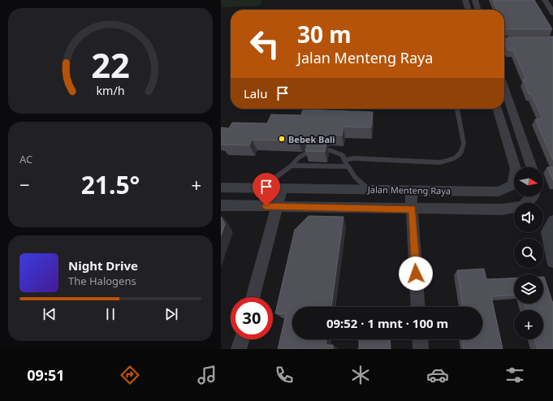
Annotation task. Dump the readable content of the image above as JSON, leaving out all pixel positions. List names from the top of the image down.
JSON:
{
  "streets": {
    "street": ["Jalan Menteng Raya"]
  },
  "places": ["Bebek Bali"],
  "north": "right",
  "page": {
    "turn": ["30 m", "Jalan Menteng Raya"],
    "then": "Lalu",
    "tile": "AC",
    "map_buttons": "+",
    "heat": ["−", "21.5°", "+"],
    "song": ["Night Drive", "The Halogens"],
    "limit": "30",
    "trip": "09:52 · 1 mnt · 100 m",
    "tabs": "09:51",
    "gauge": ["22", "km/h"]
  }
}
